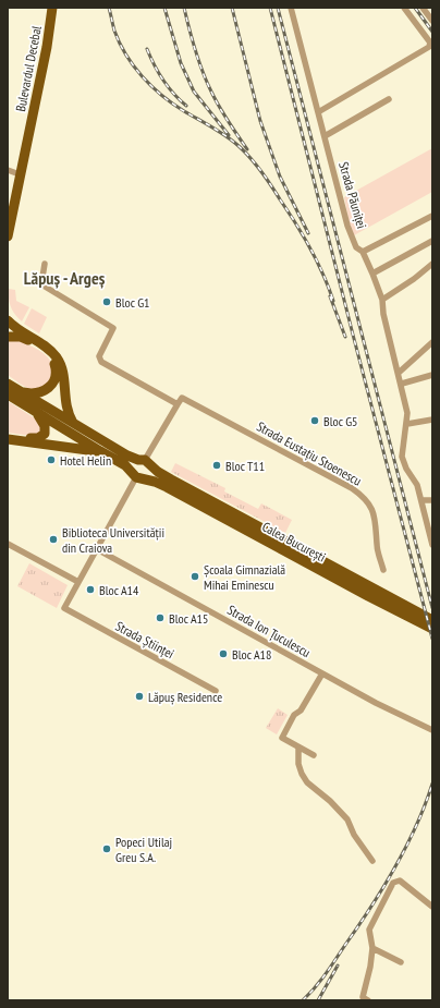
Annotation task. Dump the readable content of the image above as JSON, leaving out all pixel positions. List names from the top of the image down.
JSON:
{
  "streets": {
    "main road": ["Bulevardul Decebal", "Calea București"],
    "street": [
      "Strada Păuniței",
      "Strada Eustațiu Stoenescu",
      "Strada Ion Țuculescu",
      "Strada Științei"
    ]
  },
  "districts": ["Lăpuș - Argeș"],
  "places": [
    "Bloc G1",
    "Bloc G5",
    "Hotel Helin",
    "Bloc T11",
    "Biblioteca Universității din Craiova",
    "Școala Gimnazială Mihai Eminescu",
    "Bloc A14",
    "Bloc A15",
    "Bloc A18",
    "Lăpuș Residence",
    "Popeci Utilaj Greu S.A."
  ]
}
